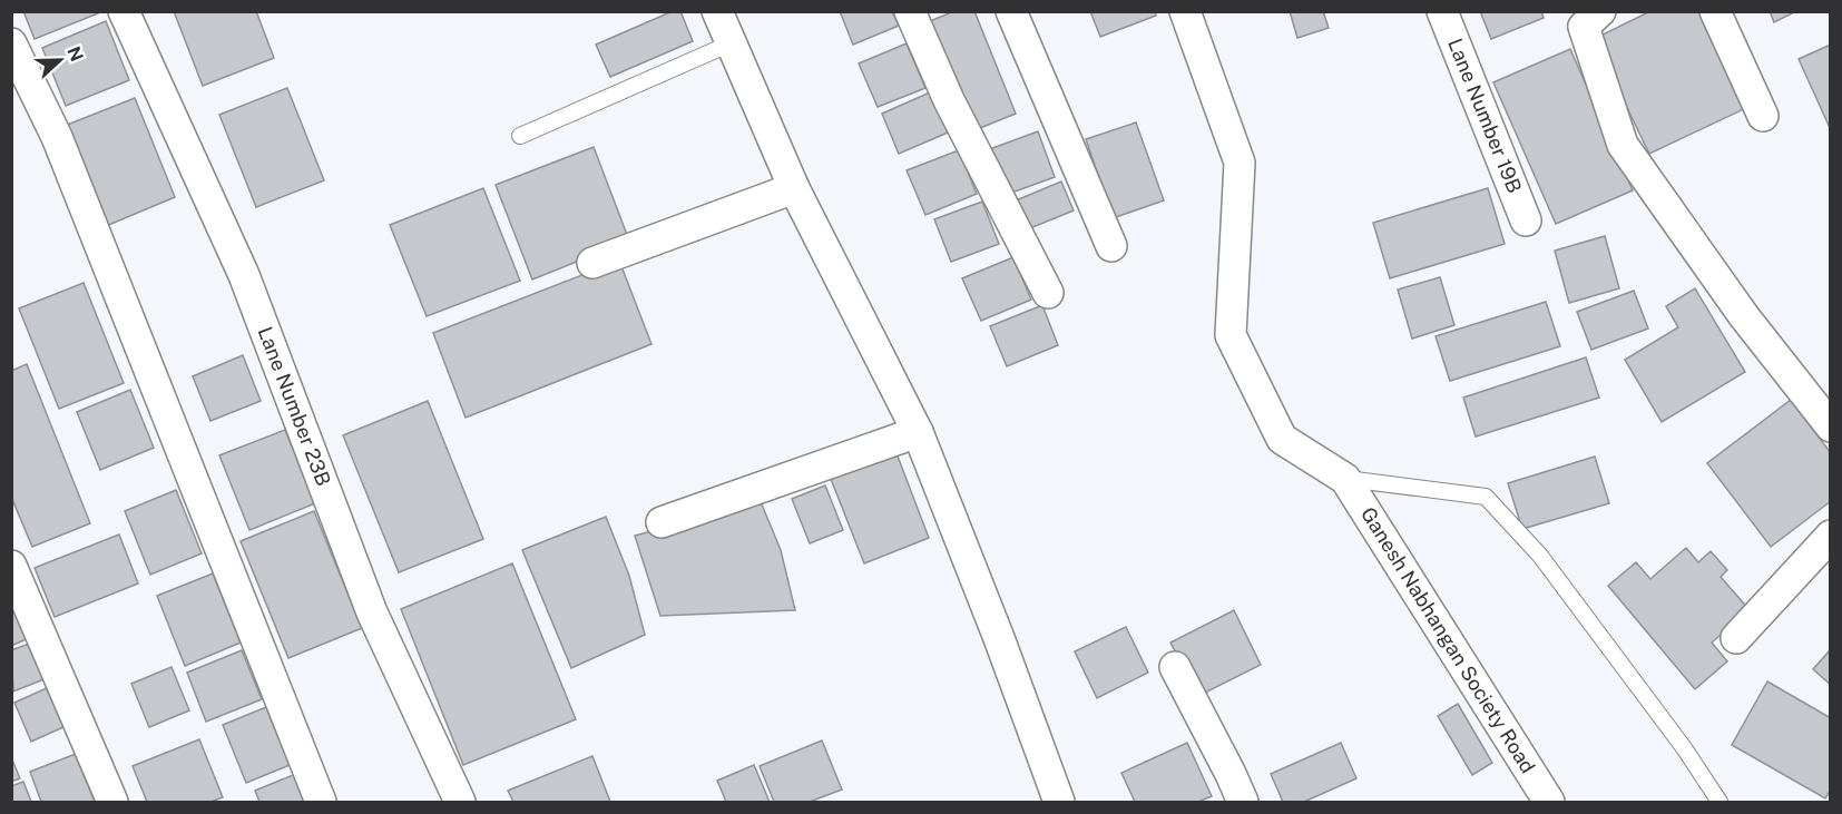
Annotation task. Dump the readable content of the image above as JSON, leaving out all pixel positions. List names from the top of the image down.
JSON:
{
  "streets": {
    "street": ["Lane Number 19B", "Lane Number 23B", "Ganesh Nabhangan Society Road"]
  },
  "north": "right"
}
